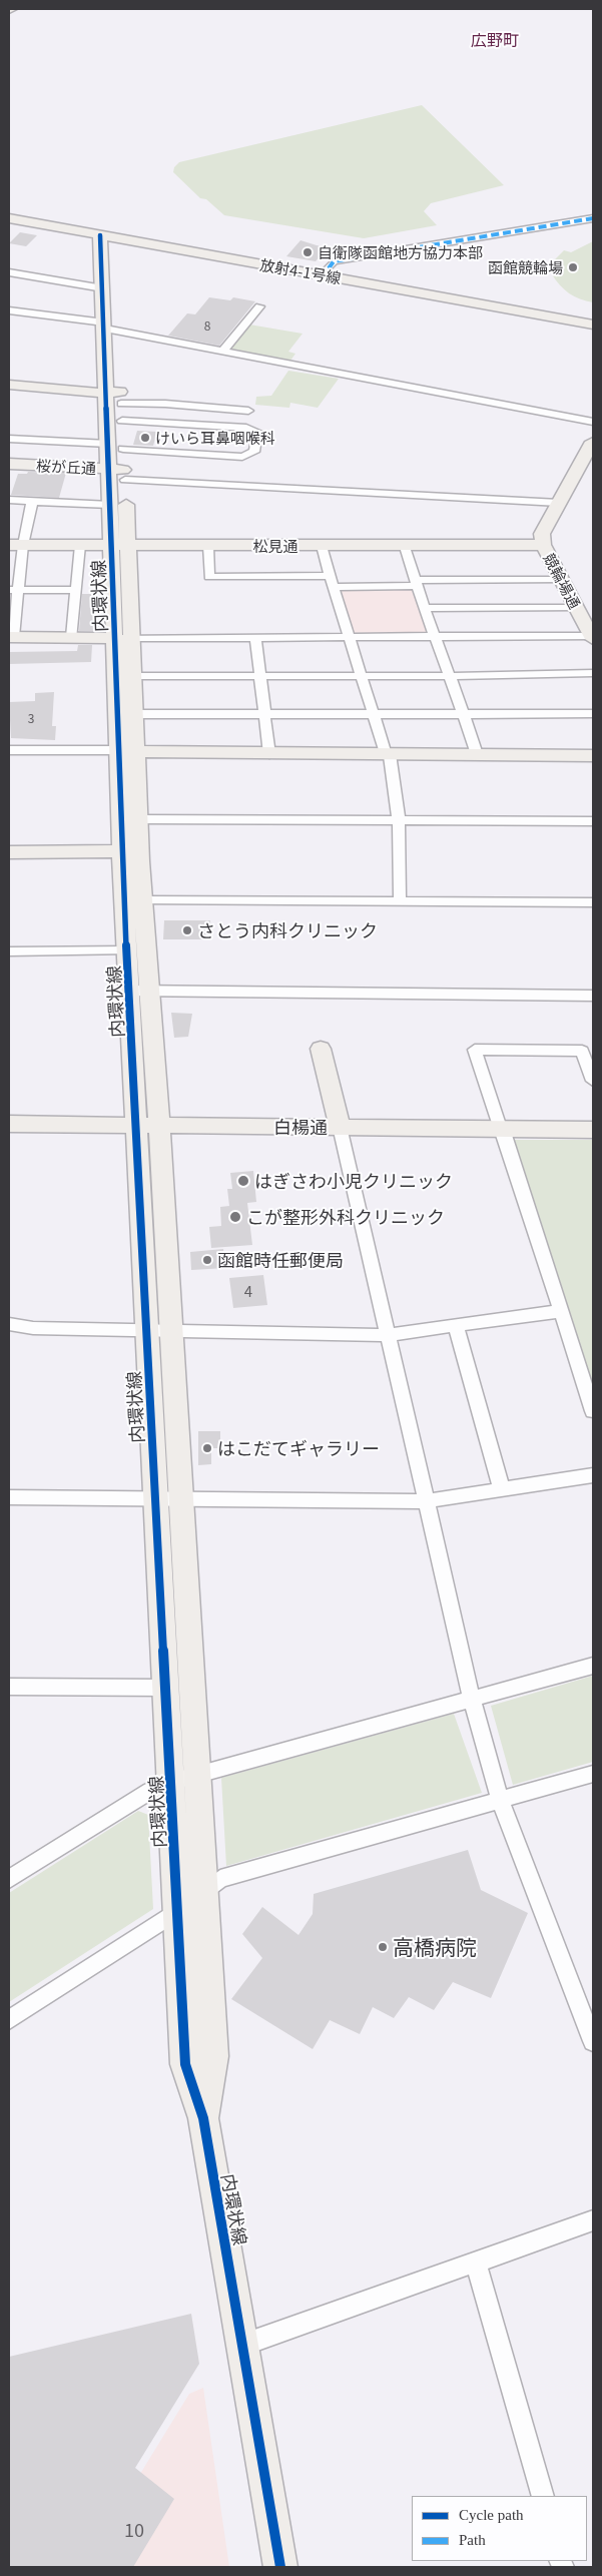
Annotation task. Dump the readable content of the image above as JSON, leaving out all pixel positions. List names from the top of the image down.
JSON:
{
  "streets": {
    "street": [
      "放射4-1号線",
      "桜が丘通",
      "松見通",
      "競輪場通",
      "内環状線",
      "白楊通"
    ]
  },
  "crossings": [
    ["放射4-1号線", "内環状線"],
    ["桜が丘通", "内環状線"],
    ["松見通", "競輪場通"],
    ["松見通", "内環状線"],
    ["内環状線", "白楊通"]
  ],
  "districts": ["広野町"],
  "places": [
    "自衛隊函館地方協力本部",
    "函館競輪場",
    "けいら耳鼻咽喉科",
    "さとう内科クリニック",
    "はぎさわ小児クリニック",
    "こが整形外科クリニック",
    "函館時任郵便局",
    "はこだてギャラリー",
    "高橋病院"
  ],
  "house_numbers": [
    "8",
    "3",
    "4",
    "10"
  ],
  "legend": ["Cycle path", "Path"]
}
